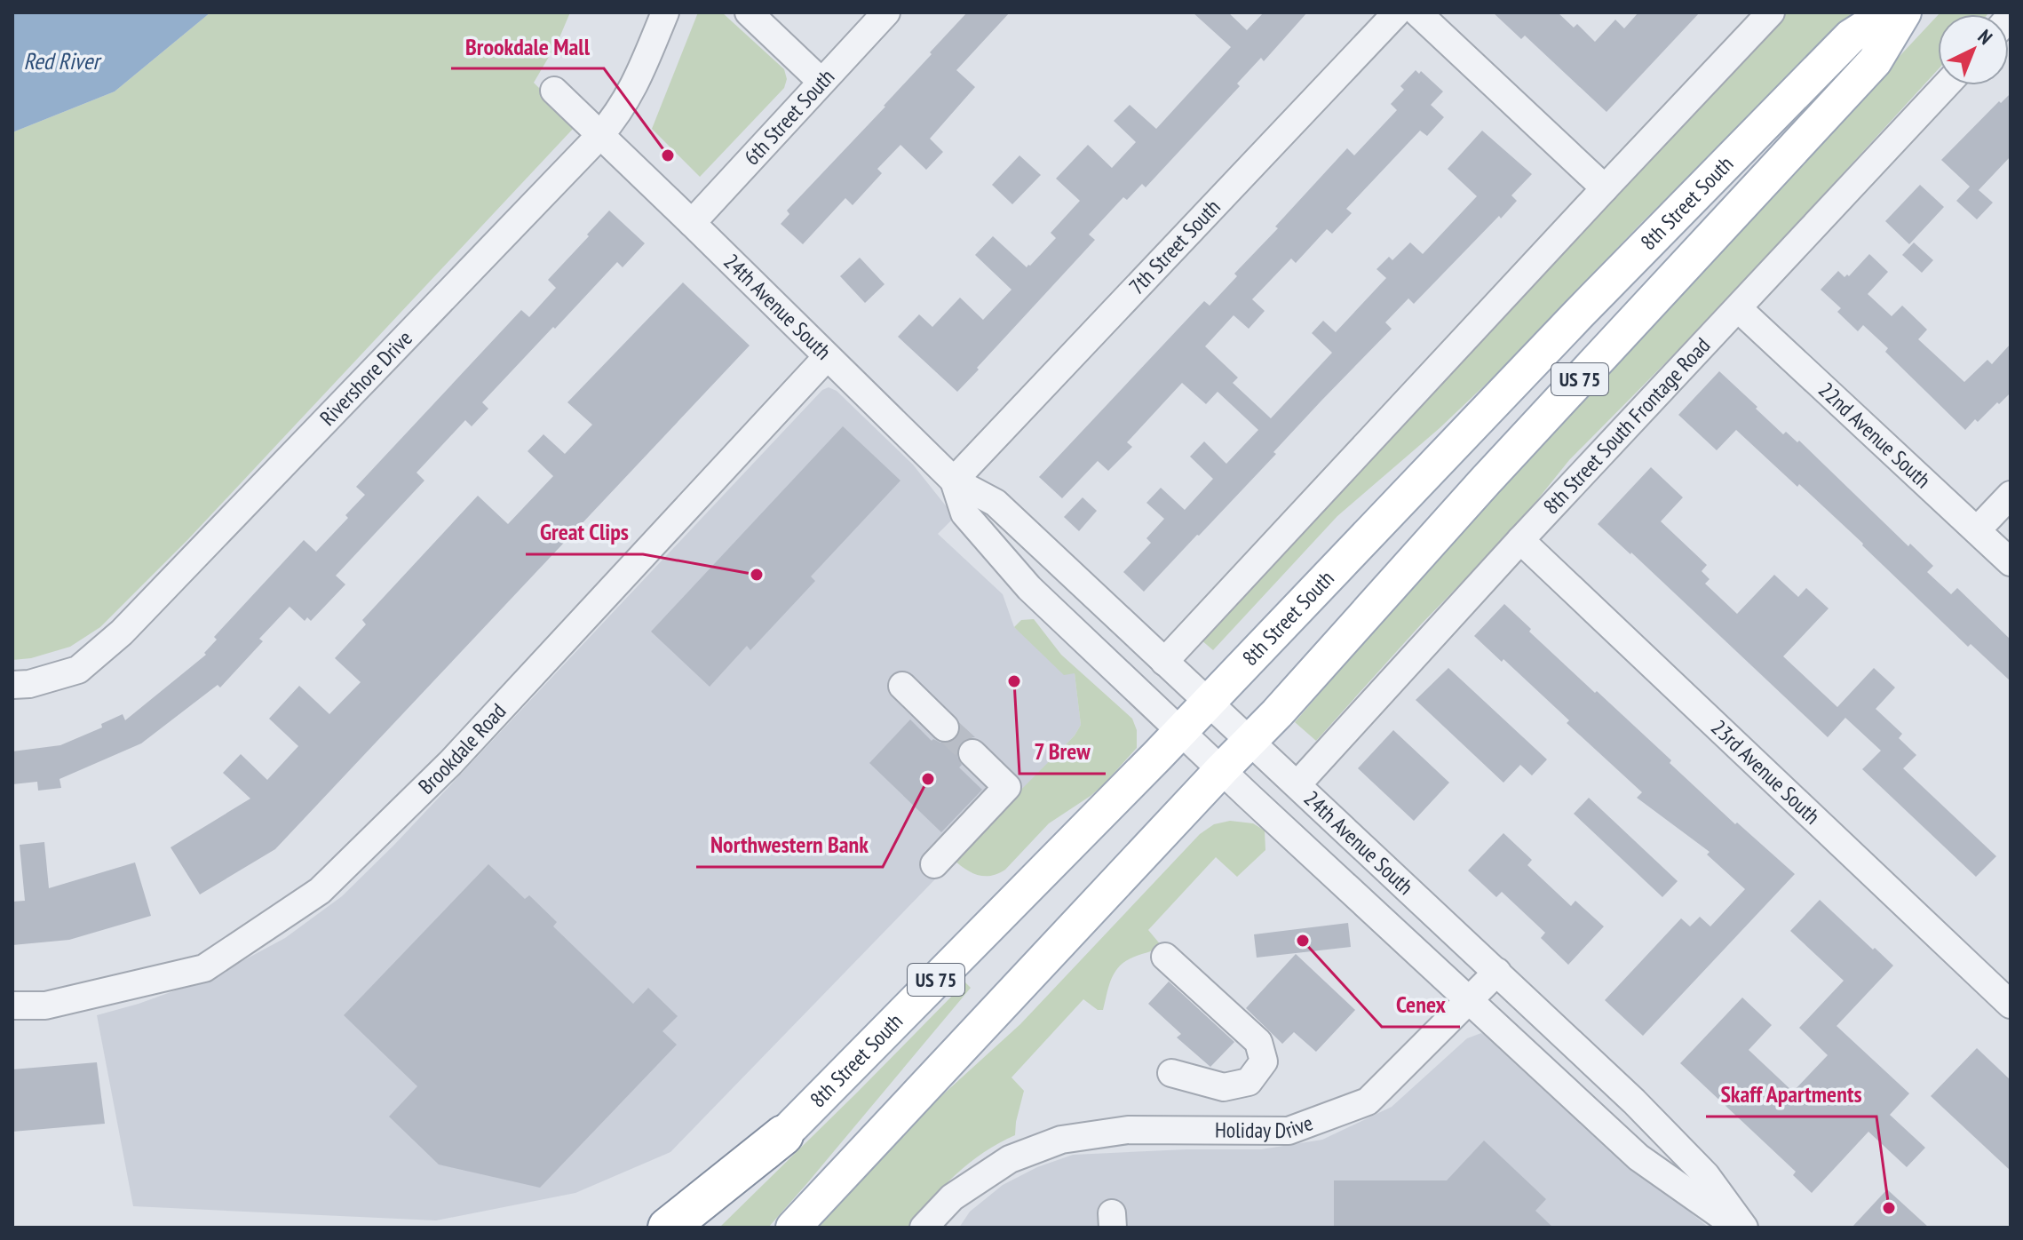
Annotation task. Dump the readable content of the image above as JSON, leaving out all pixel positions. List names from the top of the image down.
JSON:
{
  "streets": {
    "main road": ["8th Street South", "US 75"],
    "street": [
      "6th Street South",
      "7th Street South",
      "24th Avenue South",
      "Rivershore Drive",
      "8th Street South Frontage Road",
      "22nd Avenue South",
      "Brookdale Road",
      "23rd Avenue South",
      "Holiday Drive"
    ]
  },
  "crossings": [
    ["6th Street South", "24th Avenue South"],
    ["8th Street South", "24th Avenue South"],
    ["7th Street South", "24th Avenue South"],
    ["24th Avenue South", "Rivershore Drive"],
    ["24th Avenue South", "8th Street South Frontage Road"],
    ["24th Avenue South", "Brookdale Road"],
    ["24th Avenue South", "Holiday Drive"],
    ["8th Street South Frontage Road", "22nd Avenue South"],
    ["8th Street South Frontage Road", "23rd Avenue South"]
  ],
  "water": ["Red River"],
  "places": [
    "Brookdale Mall",
    "Great Clips",
    "7 Brew",
    "Northwestern Bank",
    "Cenex",
    "Skaff Apartments"
  ],
  "north": "top right"
}
